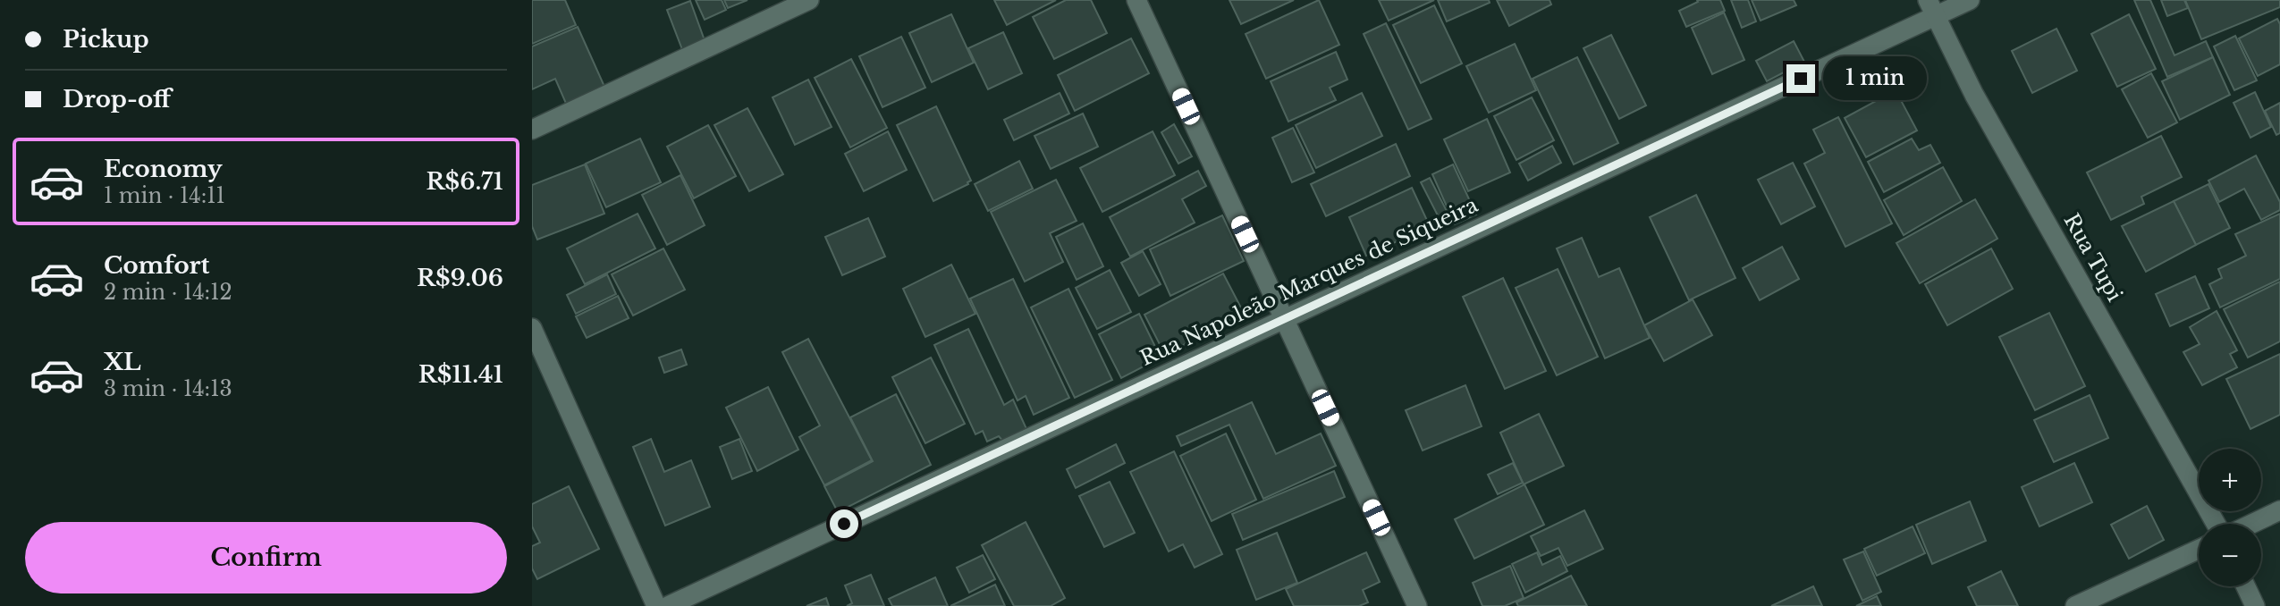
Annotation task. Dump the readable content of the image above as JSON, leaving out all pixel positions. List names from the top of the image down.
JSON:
{
  "streets": {
    "street": ["Rua Tupi", "Rua Napoleão Marques de Siqueira"]
  },
  "crossings": [
    ["Rua Tupi", "Rua Napoleão Marques de Siqueira"]
  ],
  "page": {
    "banner": ["Pickup", "Drop-off"],
    "bubble": "1 min",
    "list": [
      {
        "name": "Economy",
        "note": "1 min · 14:11",
        "value": "R$6.71"
      },
      {
        "name": "Comfort",
        "note": "2 min · 14:12",
        "value": "R$9.06"
      },
      {
        "name": "XL",
        "note": "3 min · 14:13",
        "value": "R$11.41"
      }
    ],
    "map_buttons": ["+", "−"],
    "buttons": "Confirm"
  }
}
